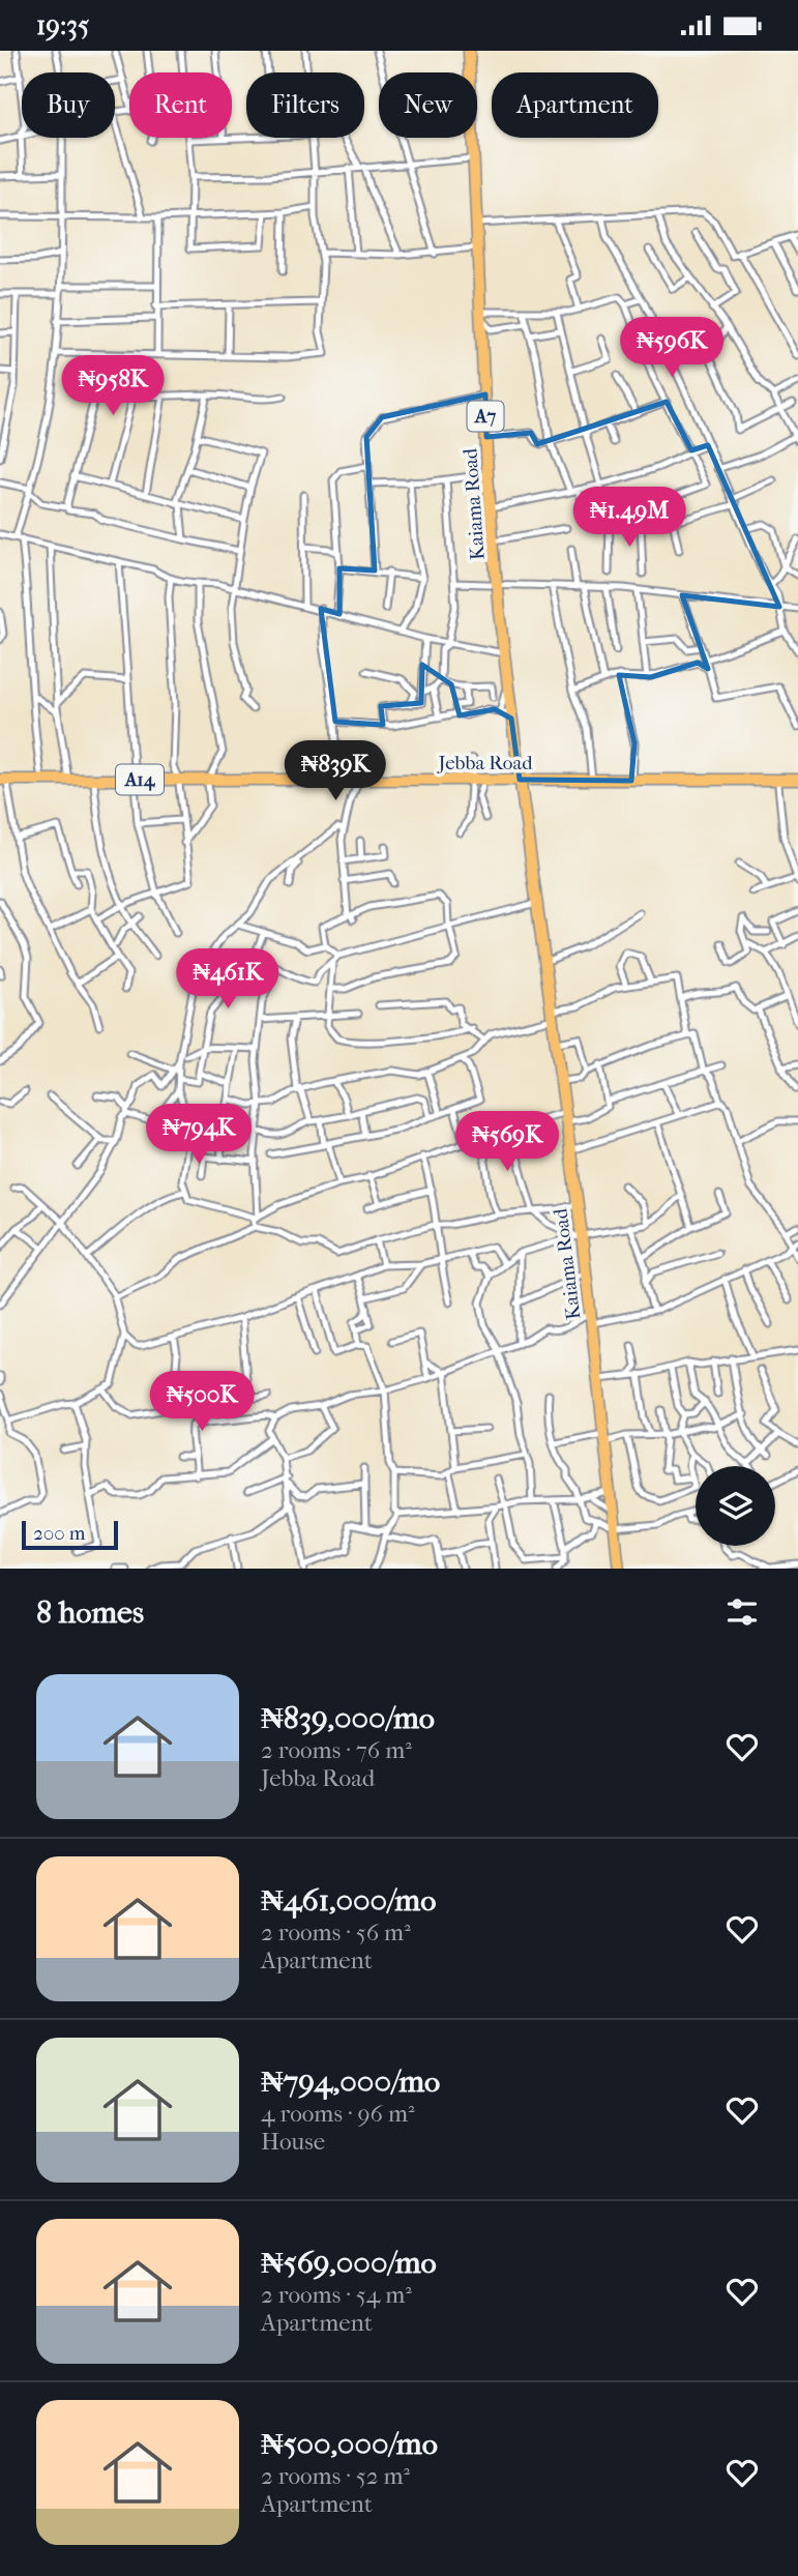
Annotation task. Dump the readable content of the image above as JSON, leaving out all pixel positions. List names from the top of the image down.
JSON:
{
  "streets": {
    "highway": [
      "A7",
      "Kaiama Road",
      "Jebba Road",
      "A14"
    ]
  },
  "crossings": [
    ["Kaiama Road", "Jebba Road"]
  ],
  "scale_bar": "200 m",
  "page": {
    "status": "19:35",
    "chip": [
      "Buy",
      "Rent",
      "Filters",
      "New",
      "Apartment"
    ],
    "price": [
      "₦596K",
      "₦958K",
      "₦1.49M",
      "₦839K",
      "₦461K",
      "₦794K",
      "₦569K",
      "₦500K"
    ],
    "scale": "200 m",
    "heading": "8 homes",
    "list": [
      {
        "name": "₦839,000/mo",
        "note": "2 rooms · 76 m² · Jebba Road"
      },
      {
        "name": "₦461,000/mo",
        "note": "2 rooms · 56 m² · Apartment"
      },
      {
        "name": "₦794,000/mo",
        "note": "4 rooms · 96 m² · House"
      },
      {
        "name": "₦569,000/mo",
        "note": "2 rooms · 54 m² · Apartment"
      },
      {
        "name": "₦500,000/mo",
        "note": "2 rooms · 52 m² · Apartment"
      }
    ]
  }
}
